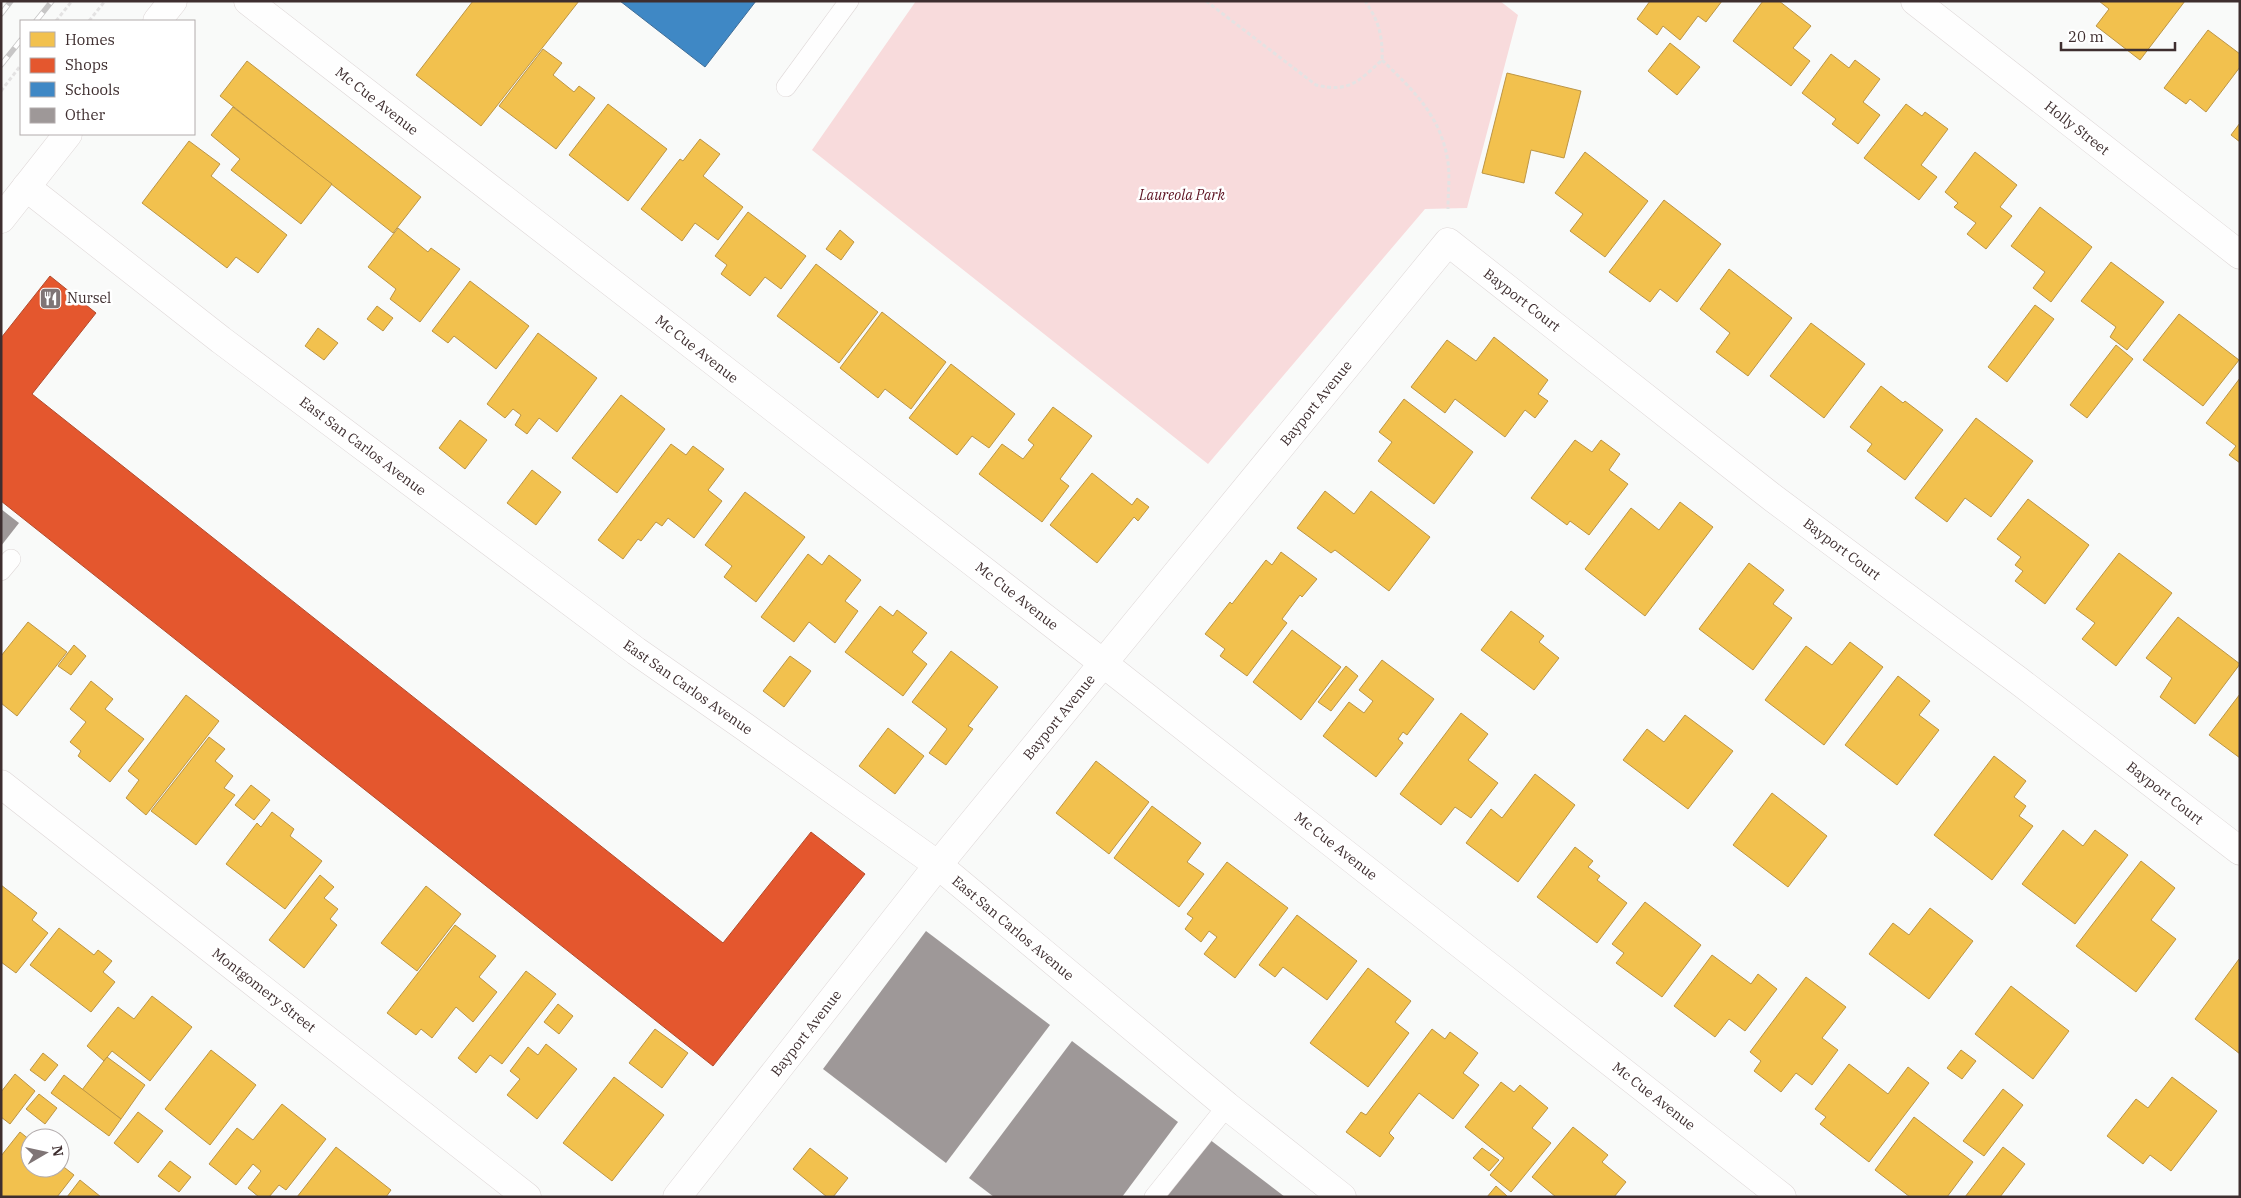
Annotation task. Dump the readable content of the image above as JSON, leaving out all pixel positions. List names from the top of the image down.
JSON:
{
  "streets": {
    "street": [
      "Mc Cue Avenue",
      "Holly Street",
      "Bayport Court",
      "Bayport Avenue",
      "East San Carlos Avenue",
      "Montgomery Street"
    ]
  },
  "crossings": [
    ["Mc Cue Avenue", "Bayport Avenue"],
    ["Bayport Court", "Bayport Avenue"],
    ["Bayport Avenue", "East San Carlos Avenue"]
  ],
  "parks": ["Laureola Park"],
  "places": {
    "restaurant": ["Nursel"]
  },
  "legend": [
    "Homes",
    "Shops",
    "Schools",
    "Other"
  ],
  "scale_bar": "20 m",
  "north": "right"
}
